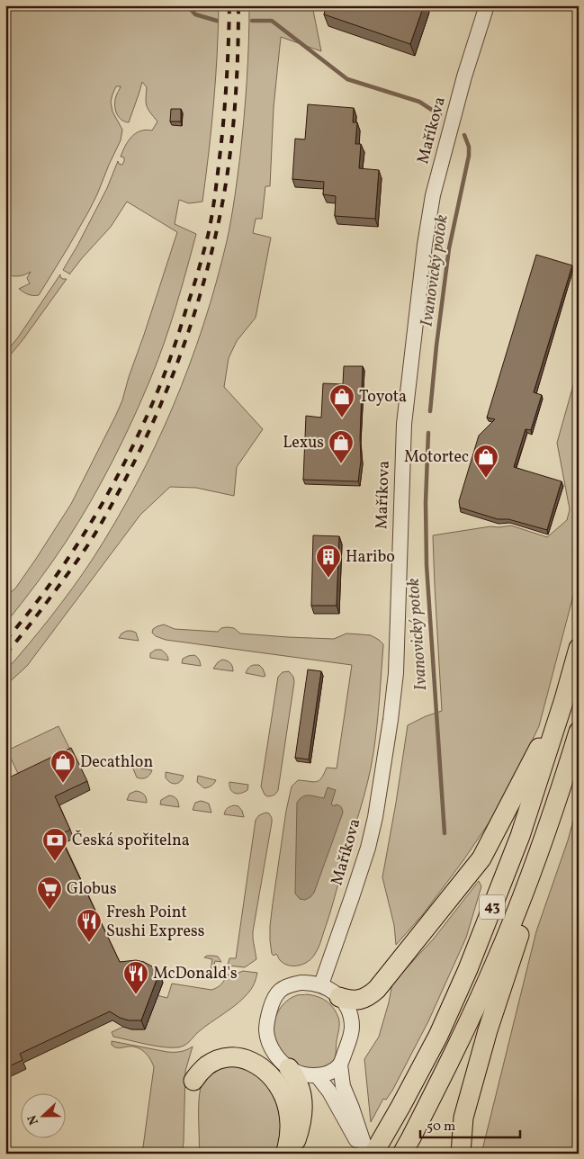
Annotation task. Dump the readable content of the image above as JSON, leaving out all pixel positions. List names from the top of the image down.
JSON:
{
  "streets": {
    "highway": ["43"],
    "street": ["Maříkova"]
  },
  "water": ["Ivanovický potok"],
  "places": {
    "shop": [
      "Toyota",
      "Lexus",
      "Motortec",
      "Decathlon"
    ],
    "building": ["Haribo"],
    "bank": ["Česká spořitelna"],
    "supermarket": ["Globus"],
    "restaurant": ["Fresh Point Sushi Express", "McDonald's"]
  },
  "scale_bar": "50 m",
  "north": "left"
}
